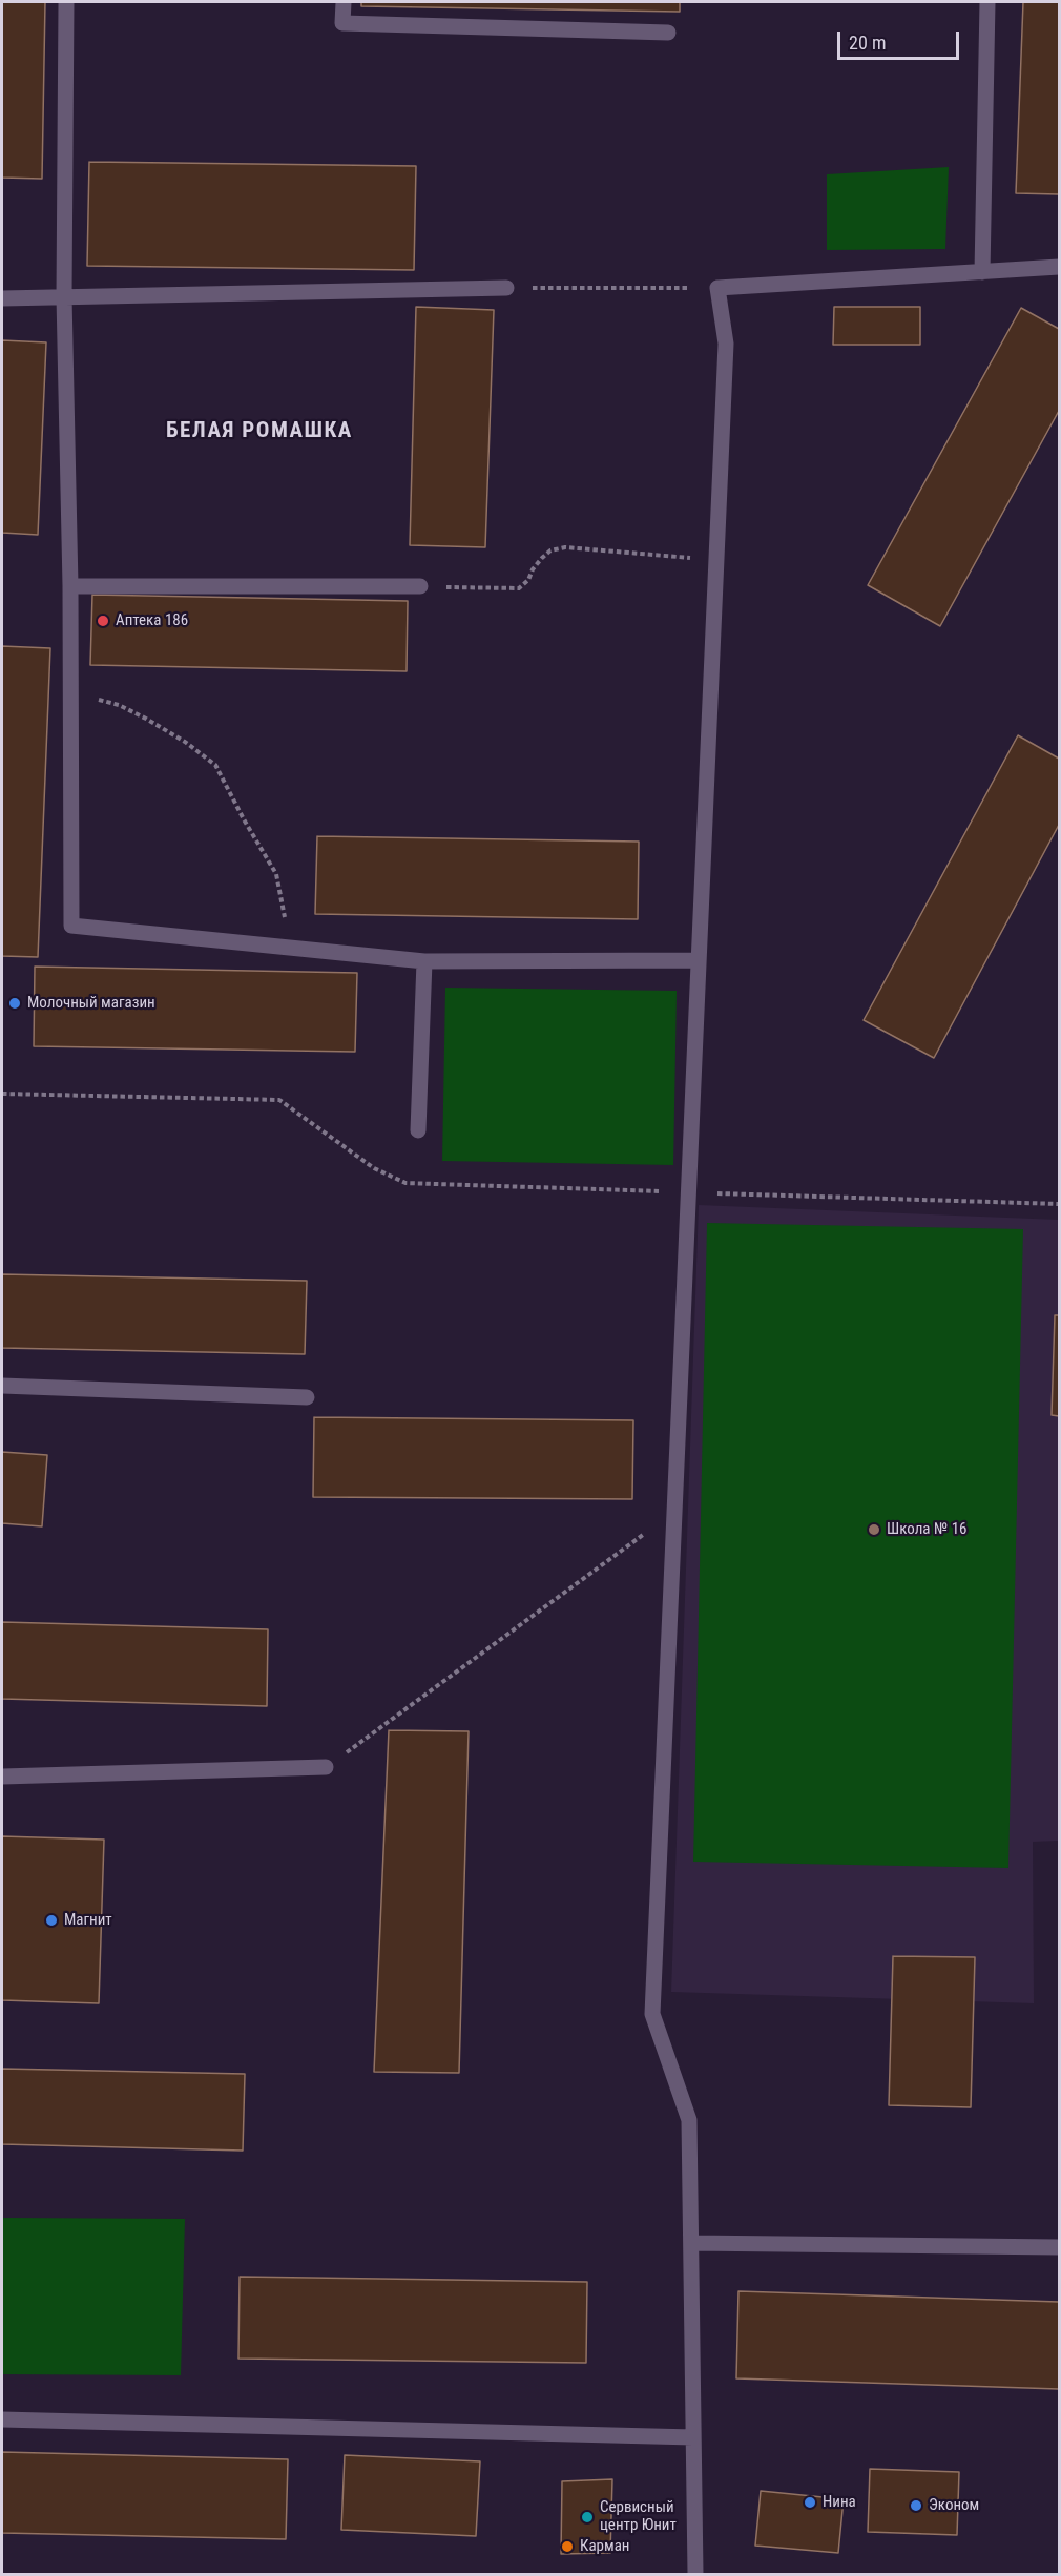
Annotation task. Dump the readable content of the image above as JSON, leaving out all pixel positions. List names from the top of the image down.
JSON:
{
  "districts": ["БЕЛАЯ РОМАШКА"],
  "places": [
    "Аптека 186",
    "Молочный магазин",
    "Школа № 16",
    "Магнит",
    "Нина",
    "Эконом",
    "Сервисный центр Юнит",
    "Карман"
  ],
  "scale_bar": "20 m"
}
